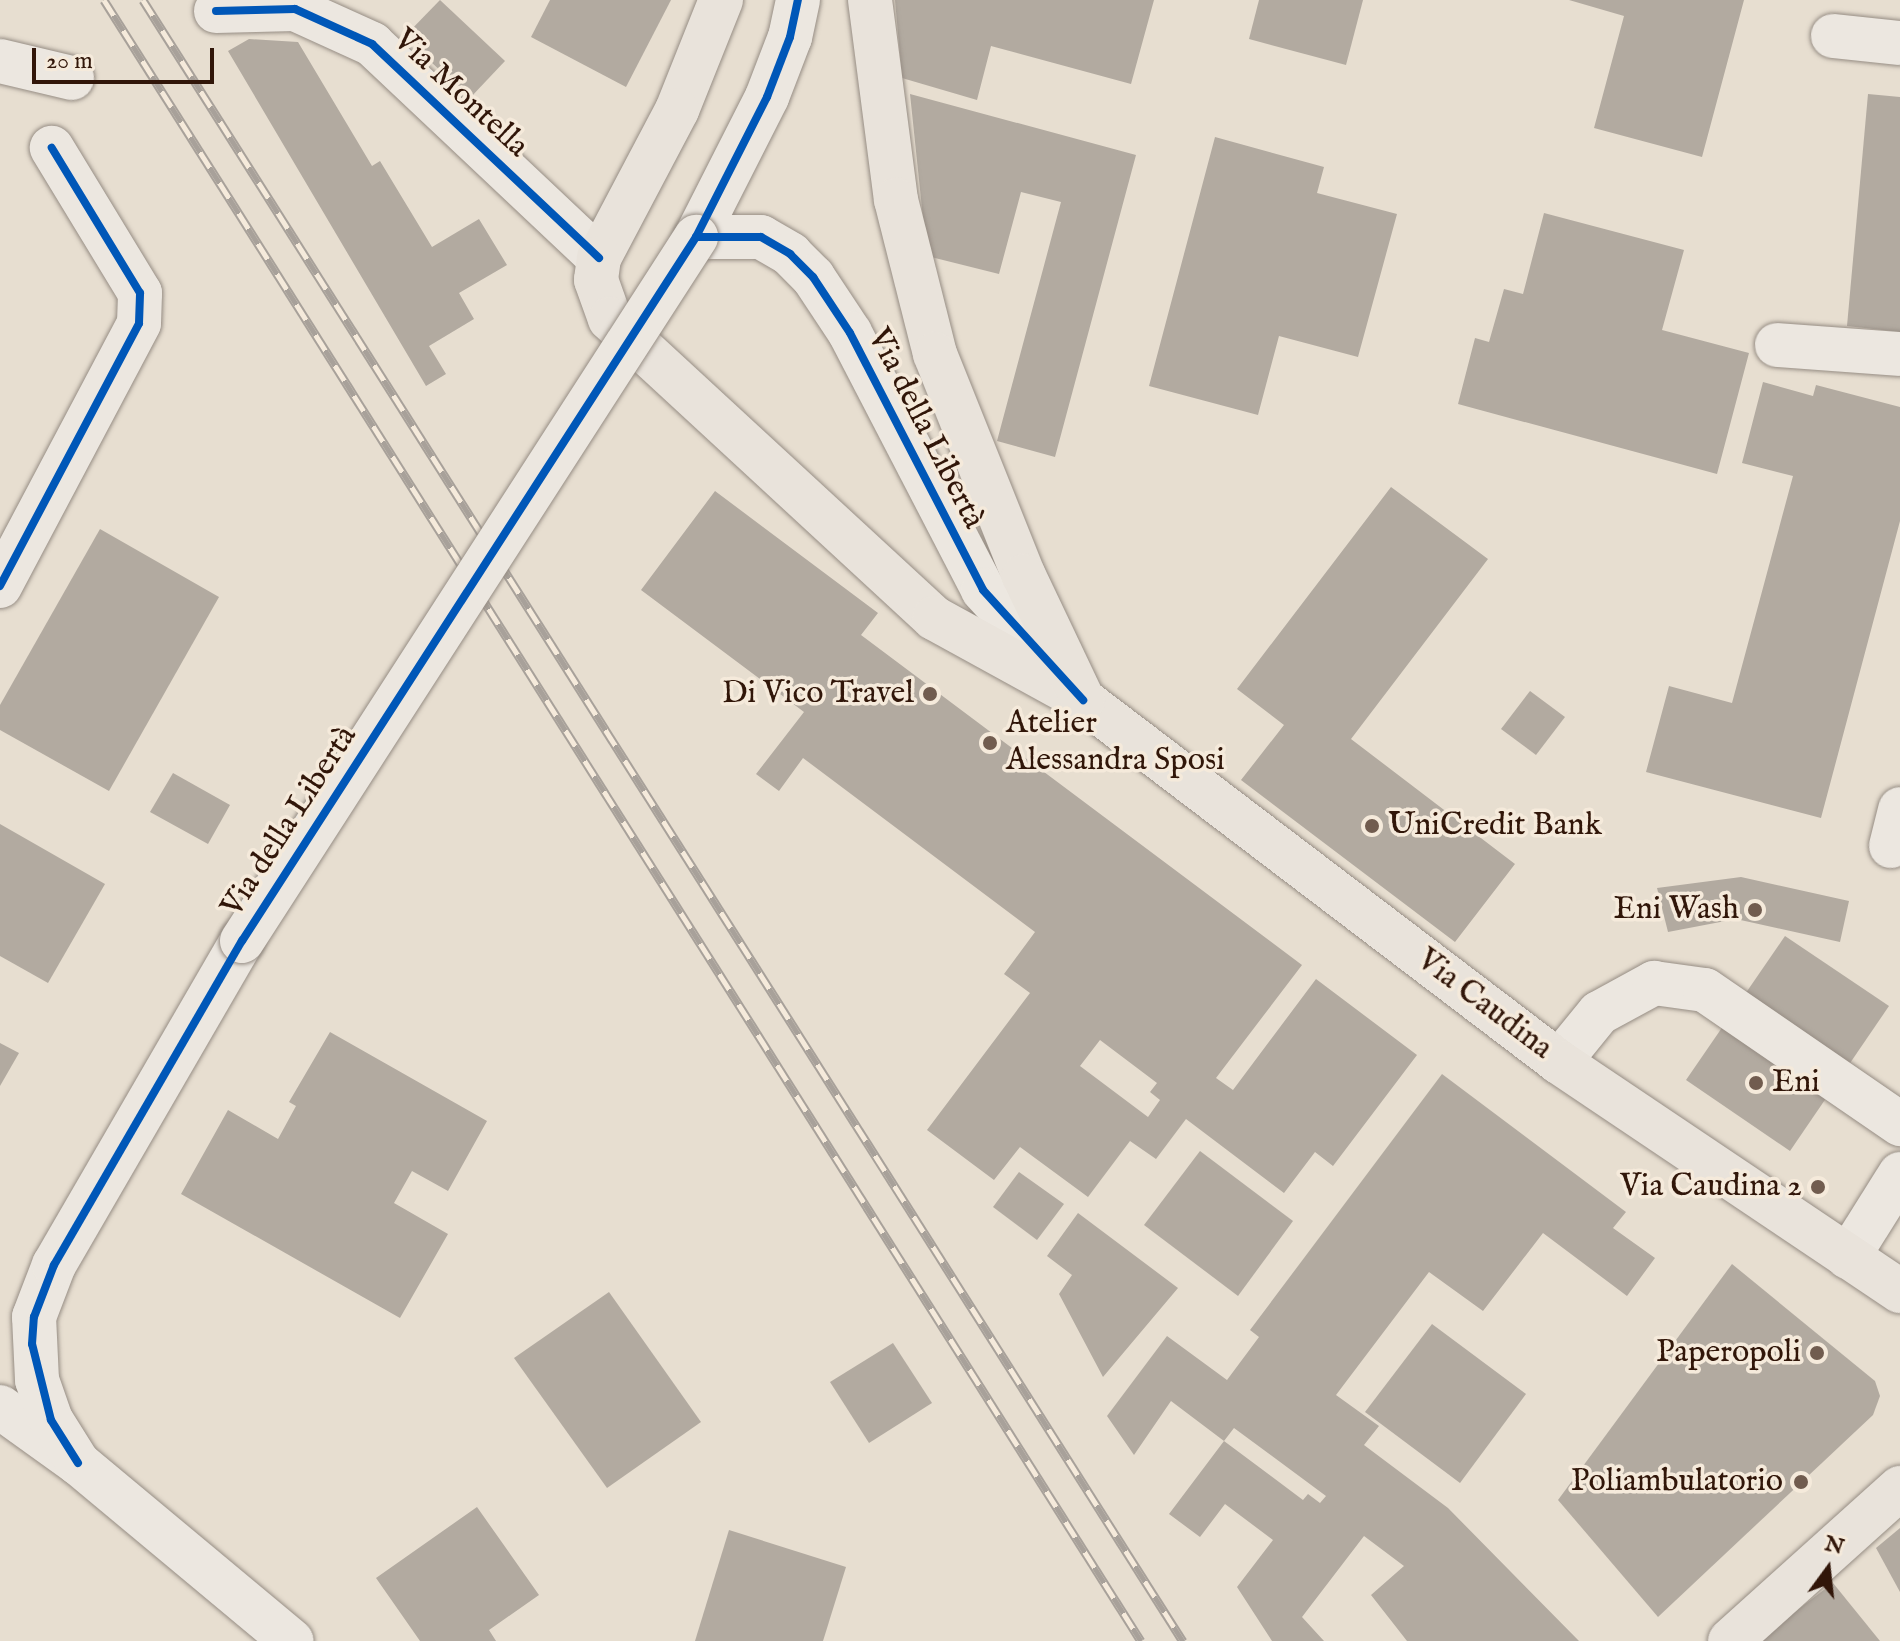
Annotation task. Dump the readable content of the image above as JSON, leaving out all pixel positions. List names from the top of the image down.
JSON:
{
  "streets": {
    "main road": ["Via Caudina"],
    "street": ["Via Montella", "Via della Libertà"]
  },
  "crossings": [
    ["Via Montella", "Via Caudina"],
    ["Via della Libertà", "Via Caudina"]
  ],
  "places": [
    "Di Vico Travel",
    "Atelier Alessandra Sposi",
    "UniCredit Bank",
    "Eni Wash",
    "Eni",
    "Via Caudina 2",
    "Paperopoli",
    "Poliambulatorio"
  ],
  "scale_bar": "20 m",
  "north": "top"
}
